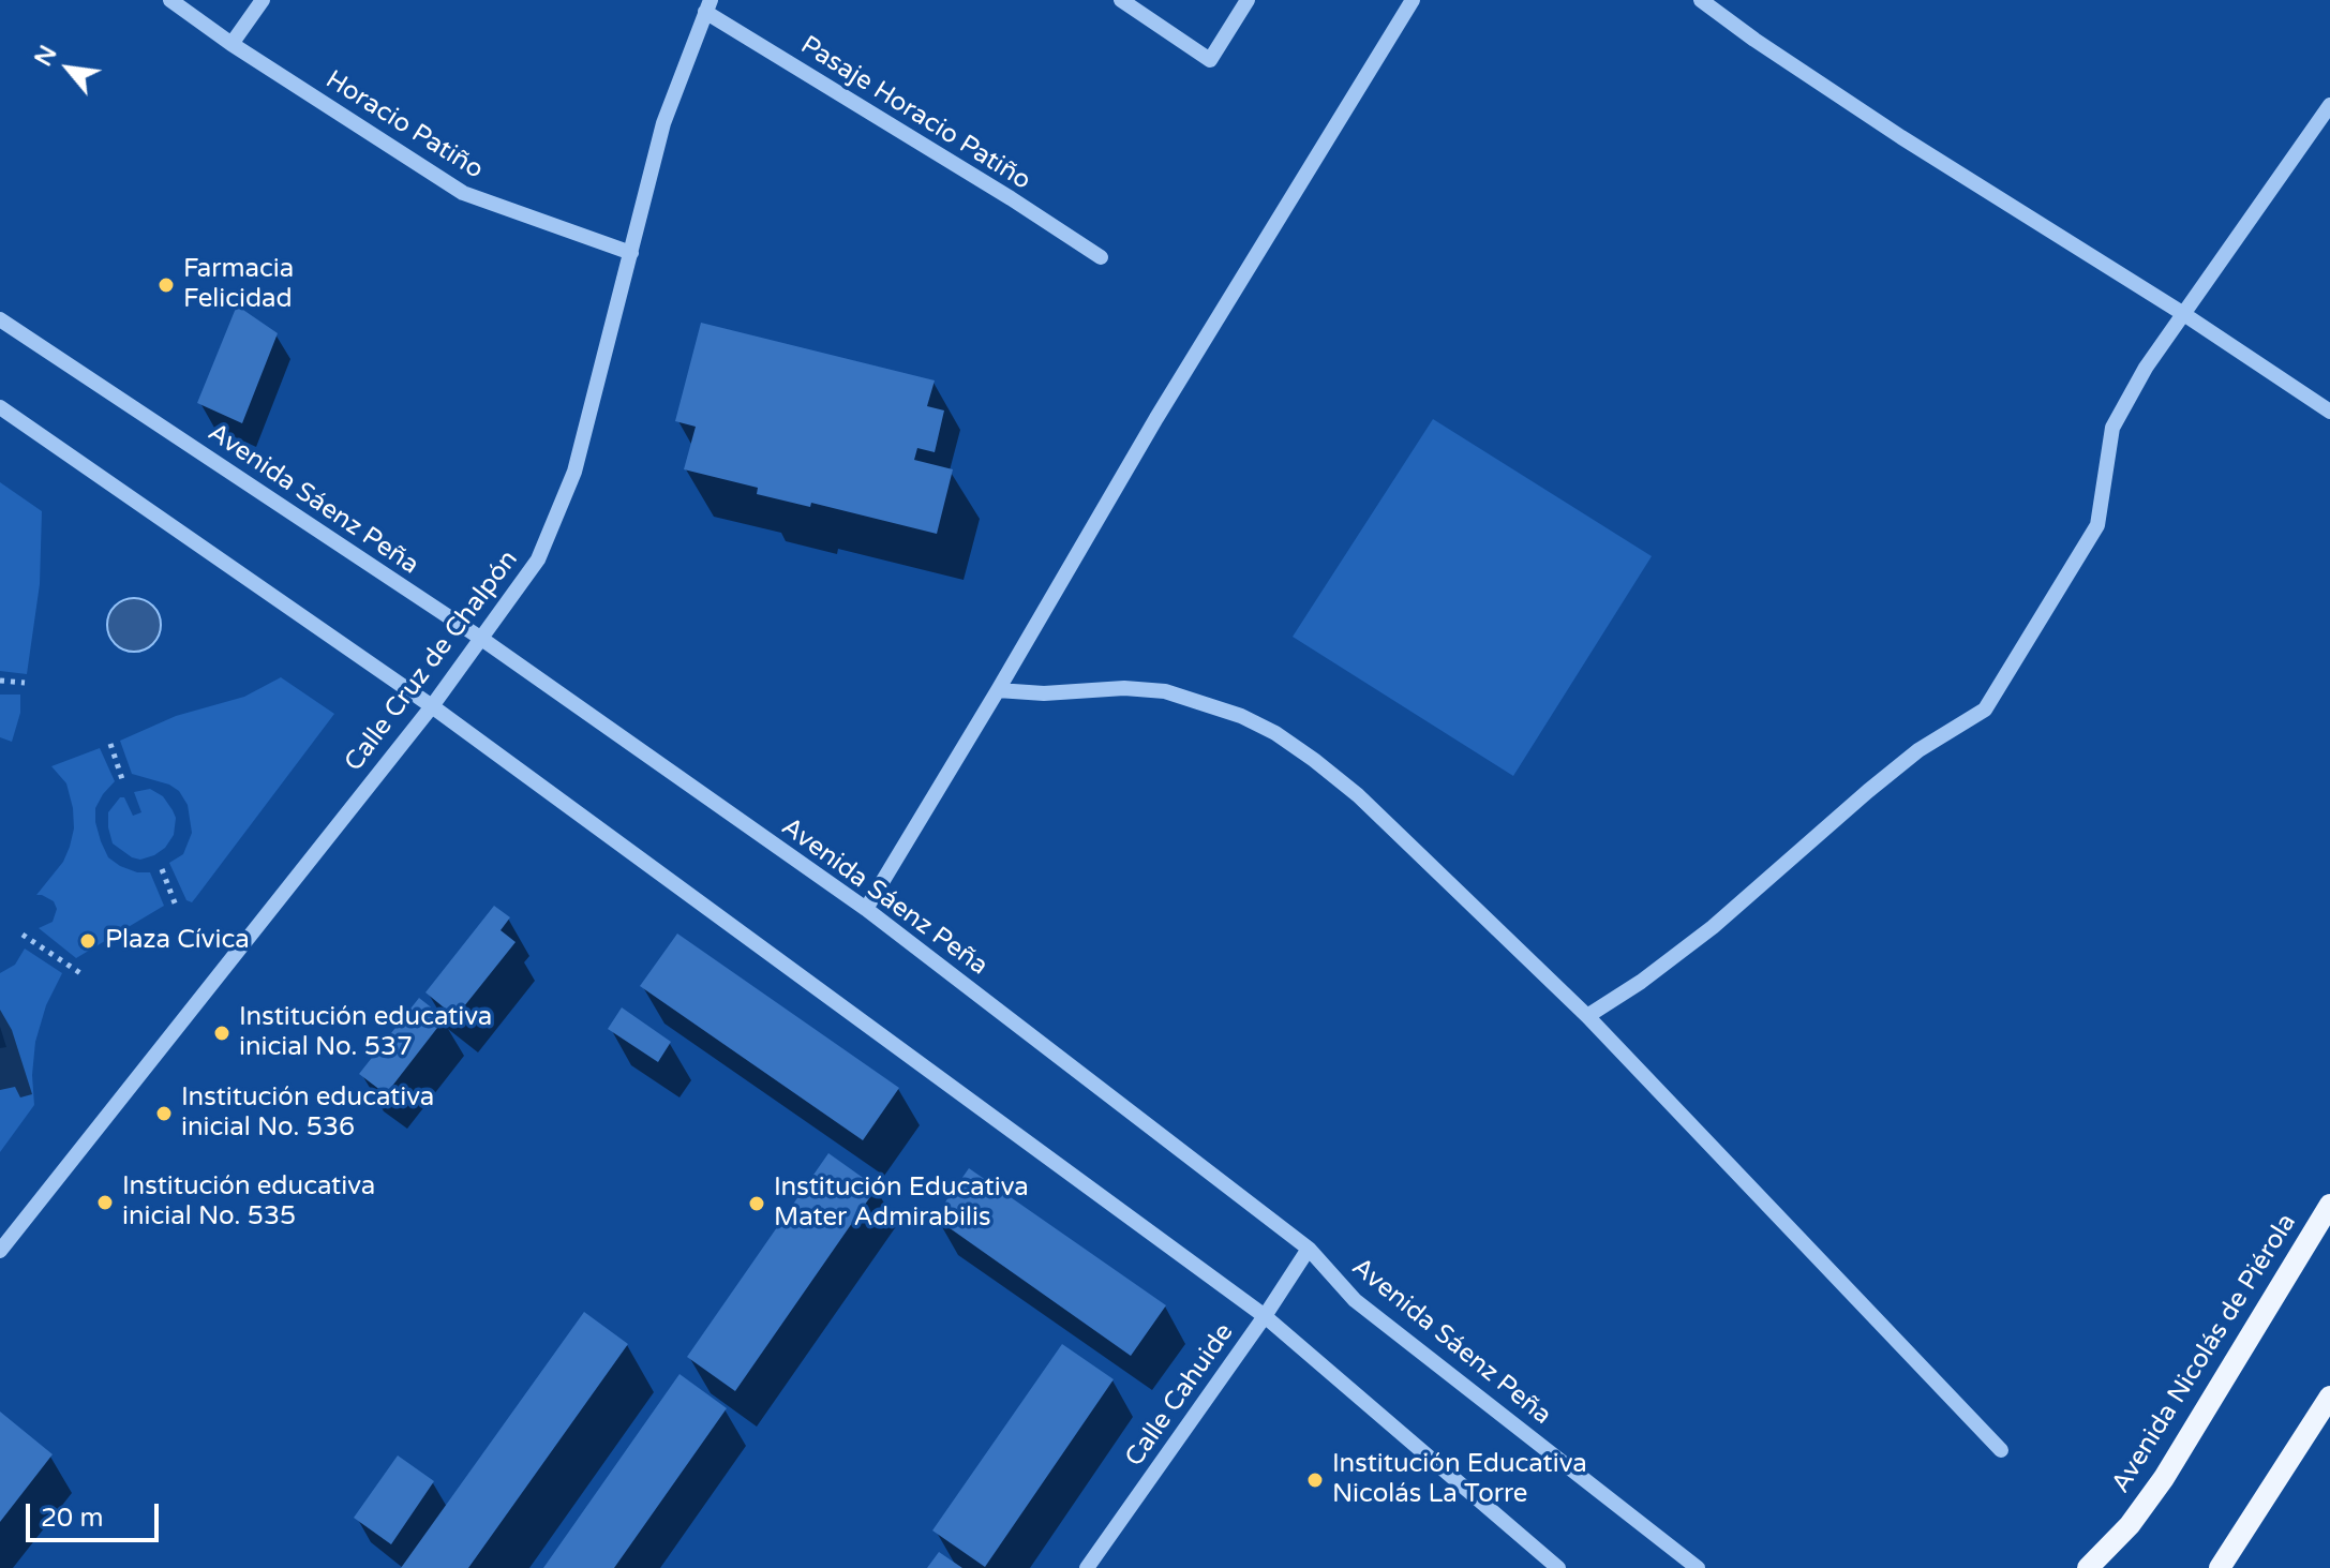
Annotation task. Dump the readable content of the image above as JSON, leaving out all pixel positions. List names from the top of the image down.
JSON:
{
  "streets": {
    "main road": ["Avenida Nicolás de Piérola"],
    "street": [
      "Pasaje Horacio Patiño",
      "Horacio Patiño",
      "Avenida Sáenz Peña",
      "Calle Cruz de Chalpón",
      "Calle Cahuide"
    ]
  },
  "crossings": [
    ["Pasaje Horacio Patiño", "Calle Cruz de Chalpón"],
    ["Horacio Patiño", "Calle Cruz de Chalpón"],
    ["Avenida Sáenz Peña", "Calle Cruz de Chalpón"],
    ["Avenida Sáenz Peña", "Calle Cahuide"]
  ],
  "places": [
    "Farmacia Felicidad",
    "Plaza Cívica",
    "Institución educativa inicial No. 537",
    "Institución educativa inicial No. 536",
    "Institución educativa inicial No. 535",
    "Institución Educativa Mater Admirabilis",
    "Institución Educativa Nicolás La Torre"
  ],
  "scale_bar": "20 m",
  "north": "top left"
}
